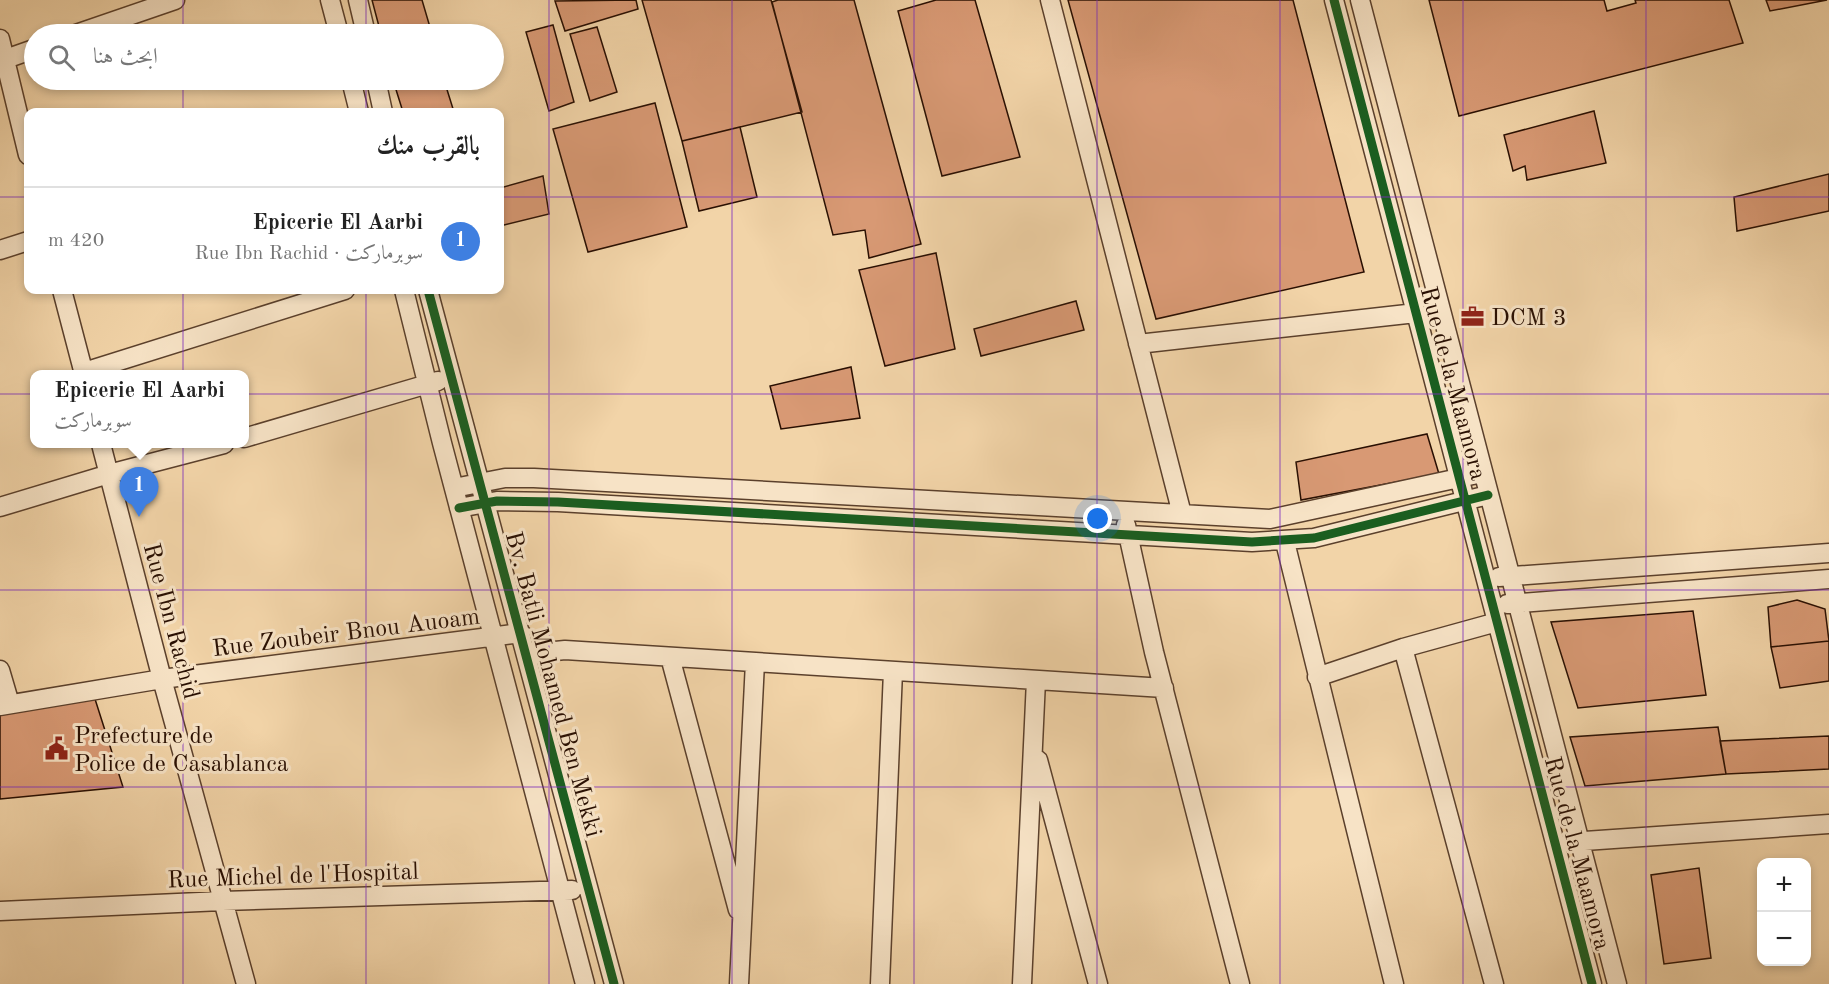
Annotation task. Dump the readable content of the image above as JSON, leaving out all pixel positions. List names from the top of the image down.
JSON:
{
  "streets": {
    "street": [
      "Rue de la Maamora",
      "Rue Ibn Rachid",
      "Rue Zoubeir Bnou Auoam",
      "Bv. Batli Mohamed Ben Mekki",
      "Rue Michel de l'Hospital"
    ]
  },
  "crossings": [
    ["Rue Ibn Rachid", "Rue Zoubeir Bnou Auoam"],
    ["Rue Ibn Rachid", "Rue Michel de l'Hospital"],
    ["Rue Zoubeir Bnou Auoam", "Bv. Batli Mohamed Ben Mekki"],
    ["Bv. Batli Mohamed Ben Mekki", "Rue Michel de l'Hospital"]
  ],
  "places": {
    "office": ["DCM 3"],
    "public building": ["Prefecture de Police de Casablanca"]
  },
  "page": {
    "search": "ابحث هنا",
    "heading": "بالقرب منك",
    "list": [
      {
        "mark": "1",
        "name": "Epicerie El Aarbi",
        "note": "سوبرماركت · Rue Ibn Rachid",
        "value": "420 m"
      }
    ],
    "popup": ["Epicerie El Aarbi", "سوبرماركت"],
    "pins": "1",
    "map_buttons": ["+", "−"]
  }
}
